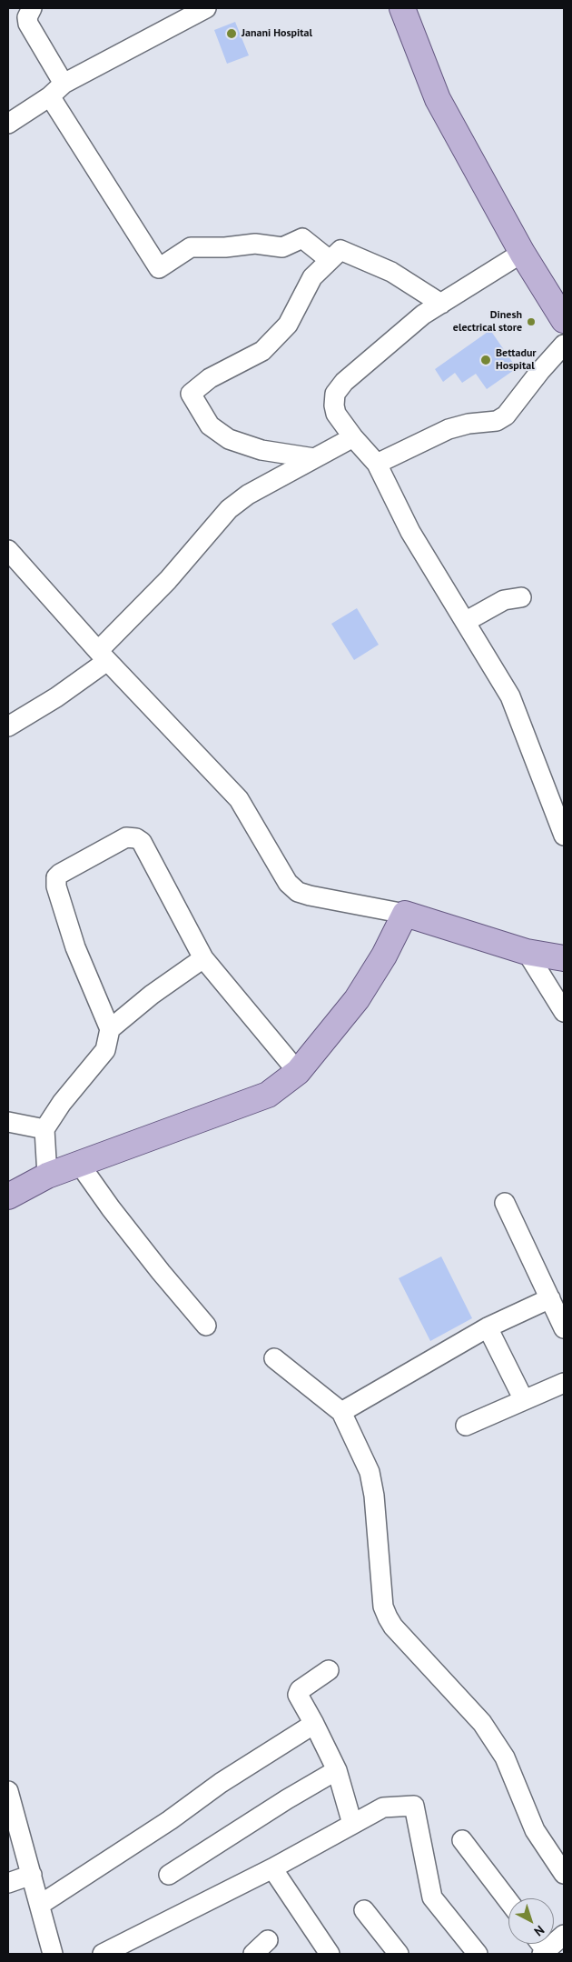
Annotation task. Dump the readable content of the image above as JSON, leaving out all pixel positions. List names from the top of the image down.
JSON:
{
  "places": ["Janani Hospital", "Dinesh electrical store", "Bettadur Hospital"],
  "north": "bottom right"
}
